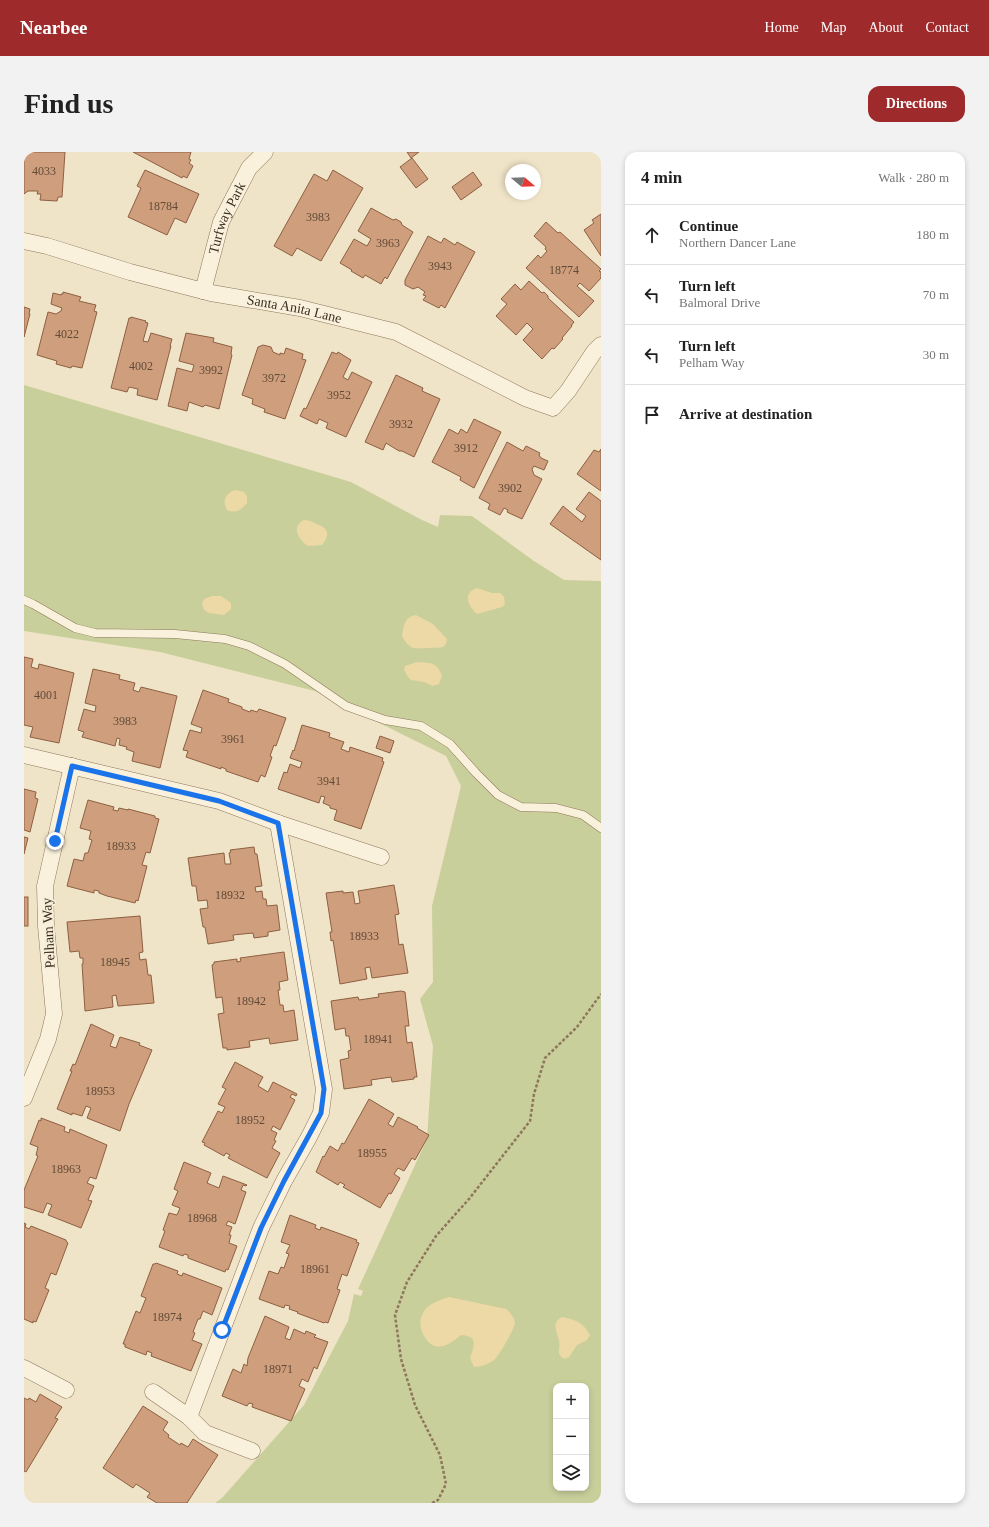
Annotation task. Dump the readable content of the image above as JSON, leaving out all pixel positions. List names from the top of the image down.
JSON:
{
  "streets": {
    "street": ["Turfway Park", "Santa Anita Lane", "Pelham Way"]
  },
  "crossings": [
    ["Turfway Park", "Santa Anita Lane"]
  ],
  "house_numbers": [
    "4033",
    "18784",
    "3983",
    "3963",
    "3943",
    "18774",
    "4022",
    "4002",
    "3992",
    "3972",
    "3952",
    "3932",
    "3912",
    "3902",
    "4001",
    "3983",
    "3961",
    "3941",
    "18933",
    "18932",
    "18933",
    "18945",
    "18942",
    "18941",
    "18953",
    "18952",
    "18955",
    "18963",
    "18968",
    "18961",
    "18974",
    "18971"
  ],
  "north": "right",
  "page": {
    "header": "Nearbee",
    "nav": [
      "Home",
      "Map",
      "About",
      "Contact"
    ],
    "buttons": "Directions",
    "title": "Find us",
    "heading": ["4 min", "Walk · 280 m"],
    "list": [
      ["Continue", "Northern Dancer Lane", "180 m"],
      ["Turn left", "Balmoral Drive", "70 m"],
      ["Turn left", "Pelham Way", "30 m"],
      "Arrive at destination"
    ],
    "map_buttons": ["+", "−"]
  }
}
